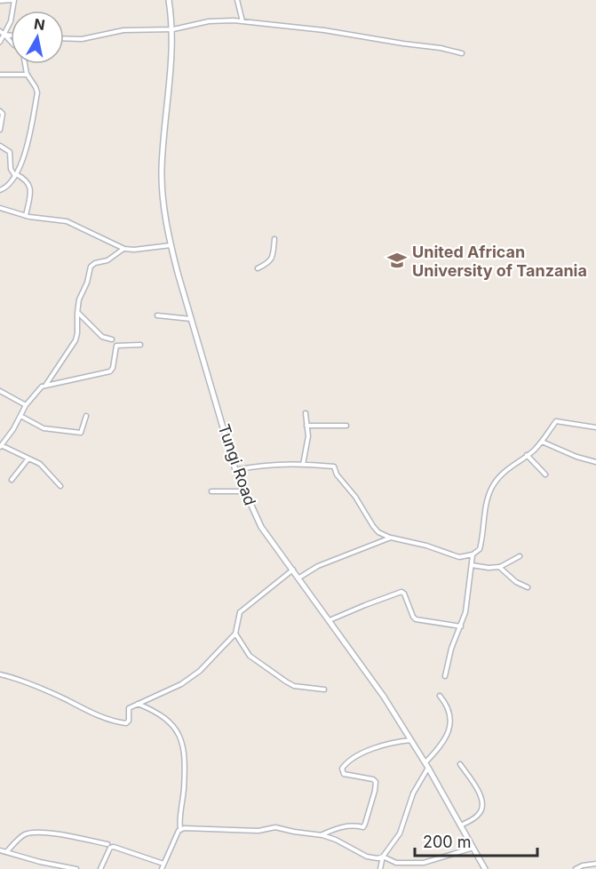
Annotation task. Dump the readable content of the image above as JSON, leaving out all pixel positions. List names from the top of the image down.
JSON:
{
  "streets": {
    "main road": ["Tungi Road"]
  },
  "places": {
    "school or university": ["United African University of Tanzania"]
  },
  "scale_bar": "200 m",
  "north": "top"
}
